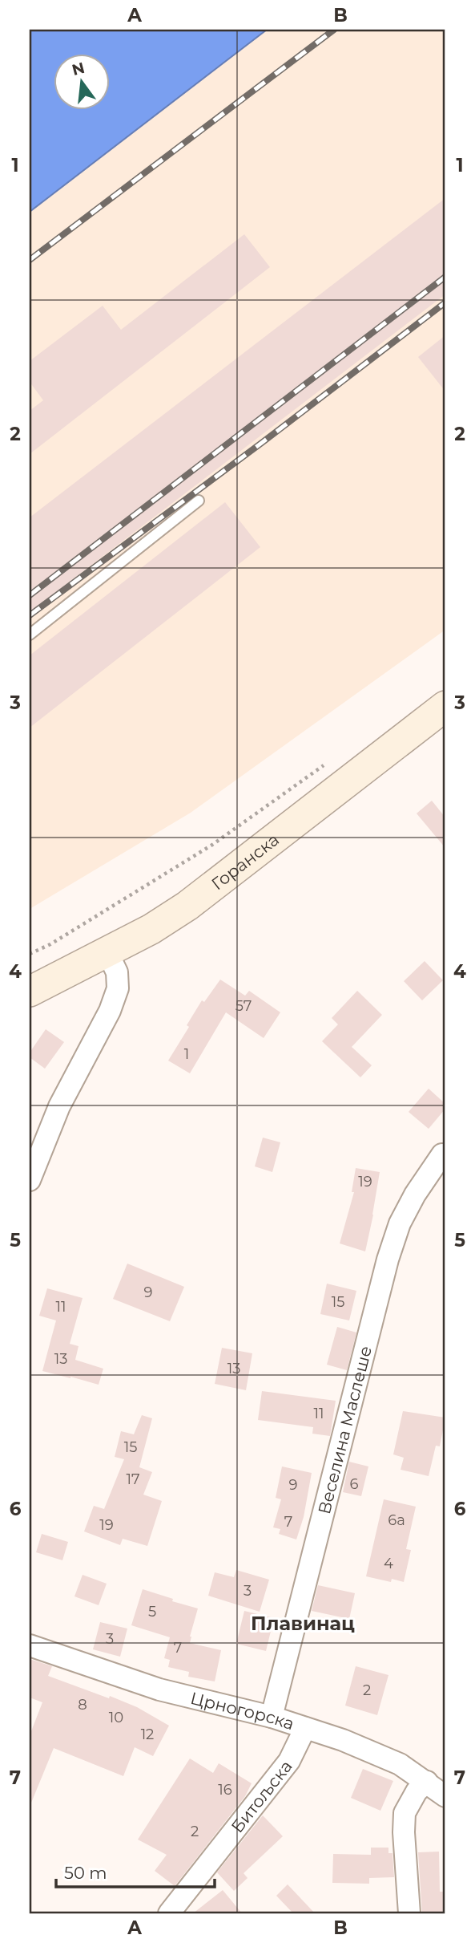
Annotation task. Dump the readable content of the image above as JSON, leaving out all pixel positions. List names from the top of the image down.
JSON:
{
  "streets": {
    "main road": ["Горанска"],
    "street": ["Веселина Маслеше", "Црногорска", "Битољска"]
  },
  "crossings": [
    ["Веселина Маслеше", "Црногорска"],
    ["Црногорска", "Битољска"]
  ],
  "districts": ["Плавинац"],
  "house_numbers": [
    "57",
    "1",
    "19",
    "9",
    "15",
    "11",
    "13",
    "13",
    "11",
    "15",
    "17",
    "6",
    "9",
    "6a",
    "7",
    "19",
    "4",
    "3",
    "5",
    "3",
    "7",
    "2",
    "8",
    "10",
    "12",
    "16",
    "2"
  ],
  "scale_bar": "50 m",
  "north": "top",
  "grid": {
    "columns": ["A", "B"],
    "rows": [
      "1",
      "2",
      "3",
      "4",
      "5",
      "6",
      "7"
    ]
  }
}
